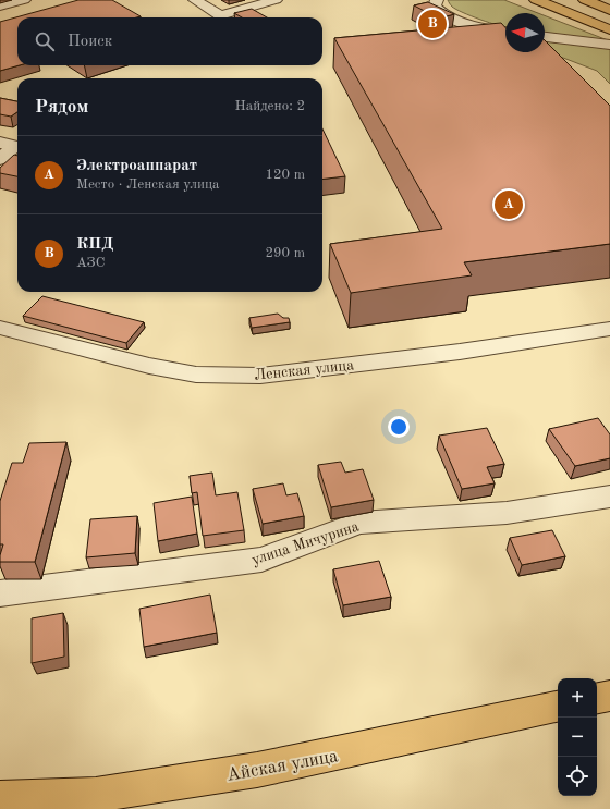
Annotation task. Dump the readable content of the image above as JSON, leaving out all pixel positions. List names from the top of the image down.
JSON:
{
  "streets": {
    "main road": ["Айская улица"],
    "street": ["Ленская улица", "улица Мичурина"]
  },
  "north": "left",
  "page": {
    "pins": ["B", "A"],
    "search": "Поиск",
    "heading": ["Рядом", "Найдено: 2"],
    "list": [
      {
        "mark": "A",
        "name": "Электроаппарат",
        "note": "Место · Ленская улица",
        "value": "120 m"
      },
      {
        "mark": "B",
        "name": "КПД",
        "note": "АЗС",
        "value": "290 m"
      }
    ],
    "map_buttons": ["+", "−"]
  }
}
